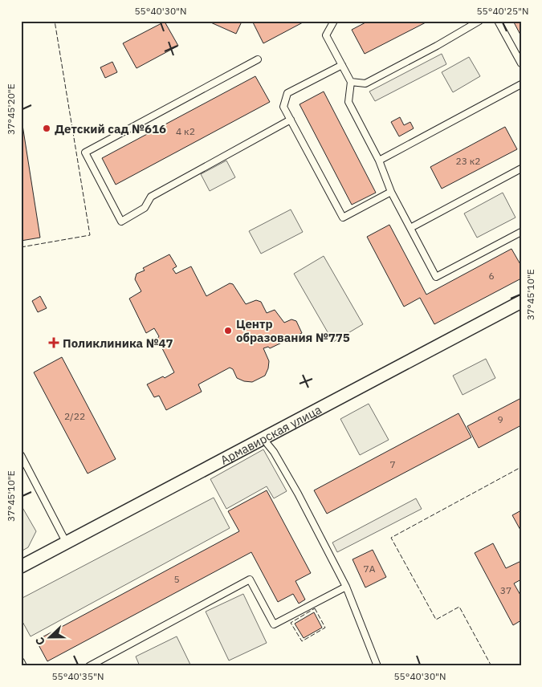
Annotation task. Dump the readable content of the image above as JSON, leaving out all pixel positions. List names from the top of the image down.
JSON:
{
  "streets": {
    "street": ["Армавирская улица"]
  },
  "places": {
    "other": ["Детский сад №616", "Центр образования №775"],
    "health": ["Поликлиника №47"]
  },
  "house_numbers": [
    "4 к2",
    "23 к2",
    "6",
    "2/22",
    "9",
    "7",
    "7А",
    "5",
    "37"
  ],
  "north": "left",
  "coordinates": [
    "55°40'30\"N",
    "55°40'25\"N",
    "37°45'20\"E",
    "37°45'10\"E",
    "55°40'35\"N"
  ]
}
